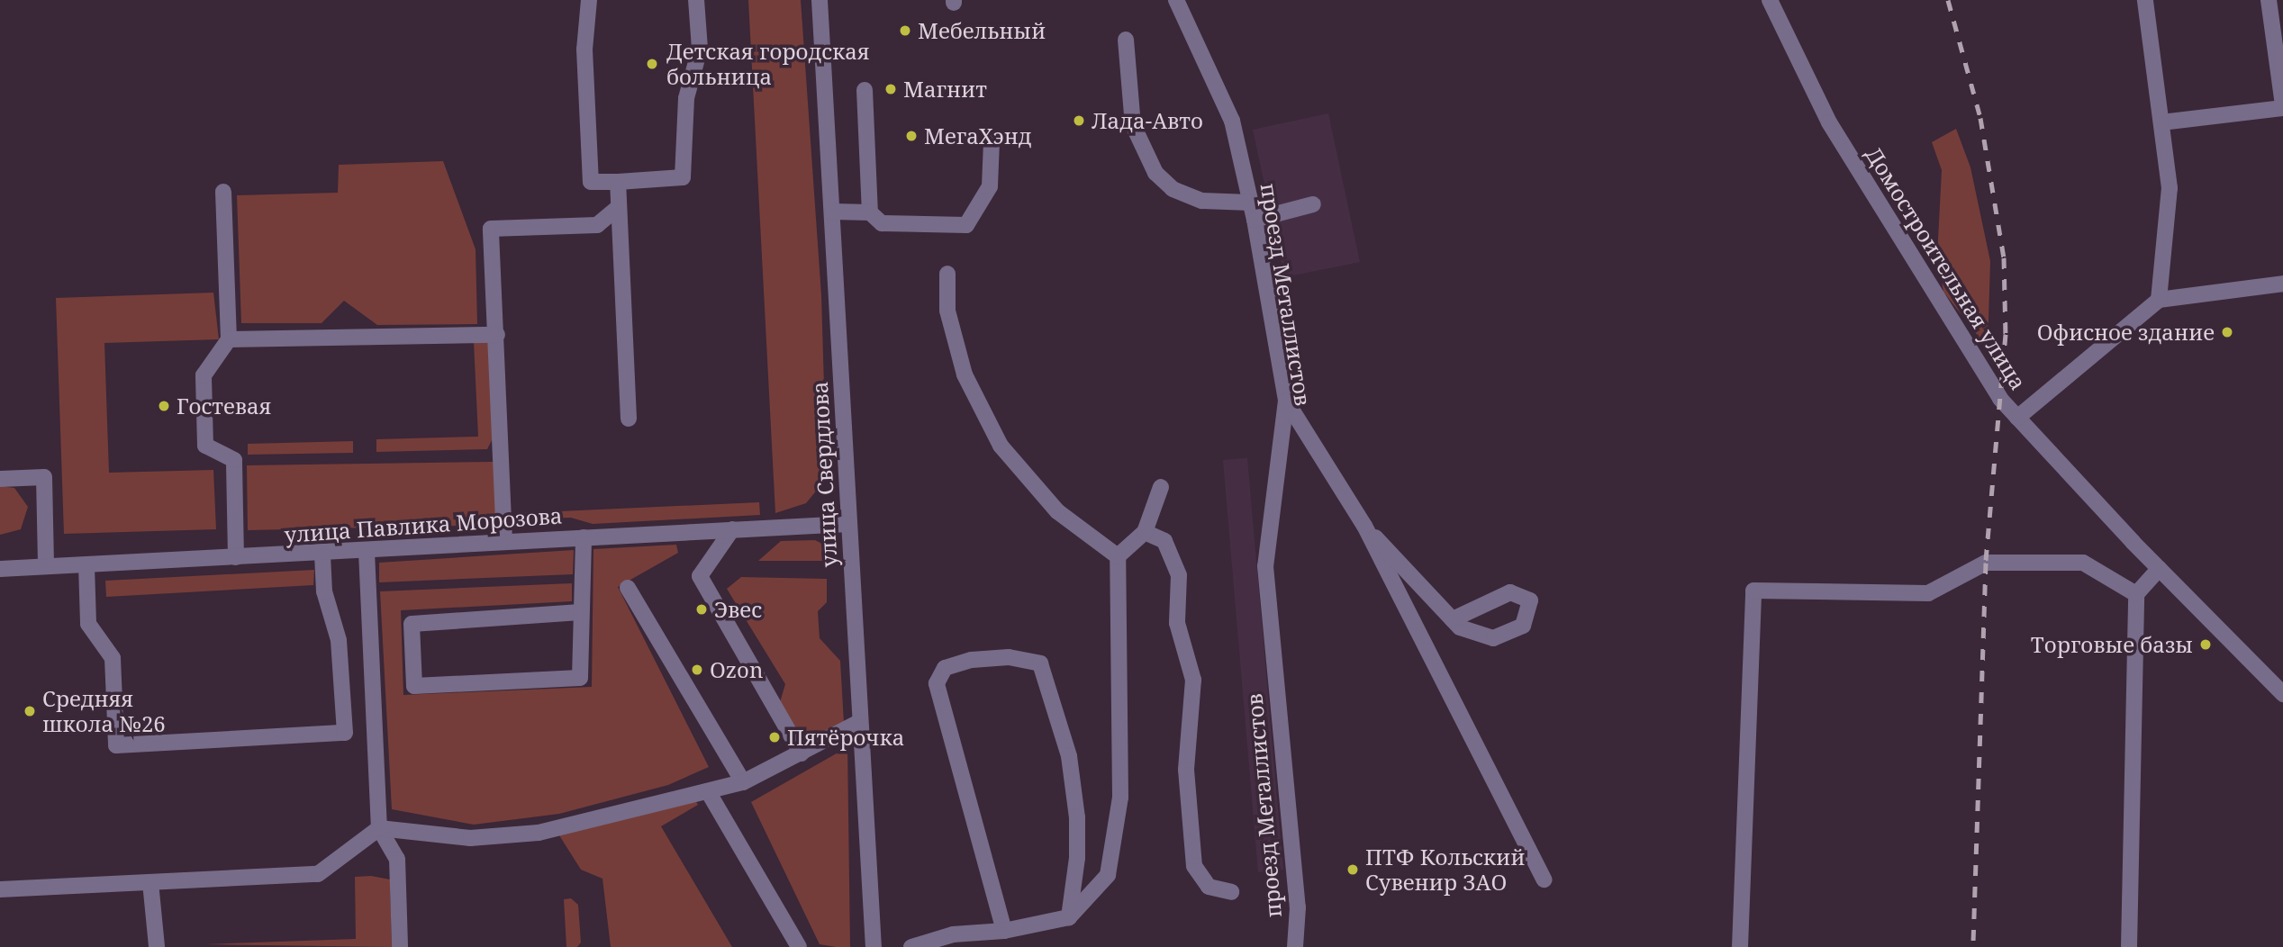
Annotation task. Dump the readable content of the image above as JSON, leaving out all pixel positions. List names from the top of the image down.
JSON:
{
  "streets": {
    "street": [
      "Домостроительная улица",
      "проезд Металлистов",
      "улица Свердлова",
      "улица Павлика Морозова"
    ]
  },
  "crossings": [
    ["улица Свердлова", "улица Павлика Морозова"]
  ],
  "places": [
    "Мебельный",
    "Детская городская больница",
    "Магнит",
    "Лада-Авто",
    "МегаХэнд",
    "Офисное здание",
    "Гостевая",
    "Эвес",
    "Торговые базы",
    "Ozon",
    "Средняя школа №26",
    "Пятёрочка",
    "ПТФ Кольский Сувенир ЗАО"
  ]
}
